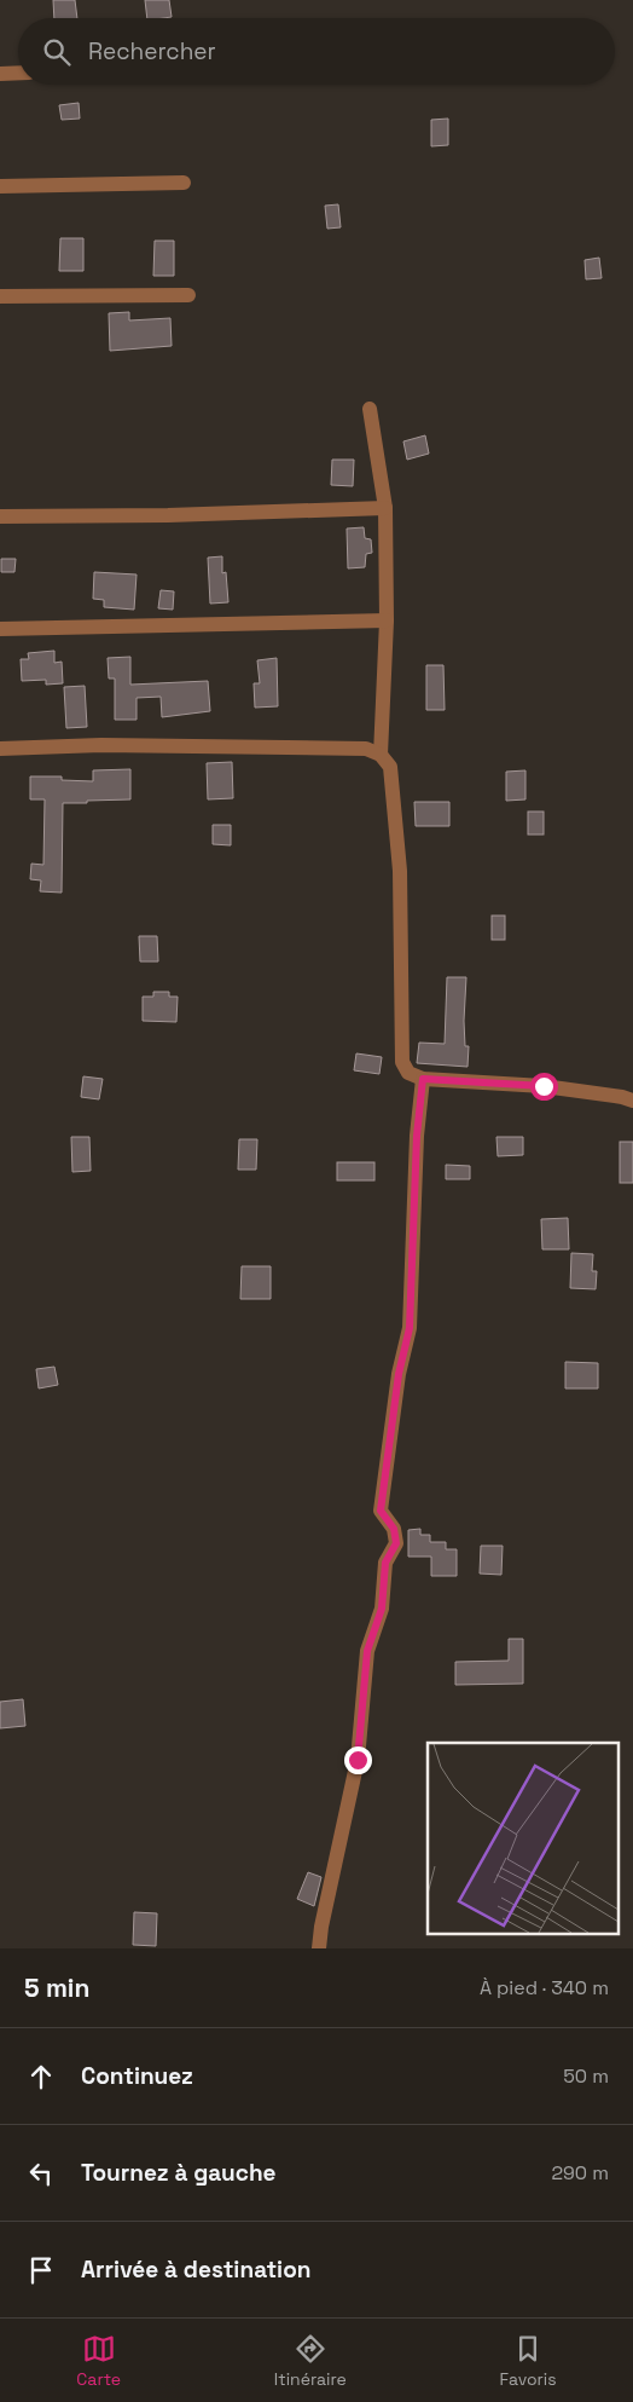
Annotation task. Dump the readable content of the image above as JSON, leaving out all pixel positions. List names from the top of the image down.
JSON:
{
  "page": {
    "search": "Rechercher",
    "heading": ["5 min", "À pied · 340 m"],
    "list": [
      ["Continuez", "50 m"],
      ["Tournez à gauche", "290 m"],
      "Arrivée à destination"
    ],
    "nav": ["Carte", "Itinéraire", "Favoris"]
  }
}
